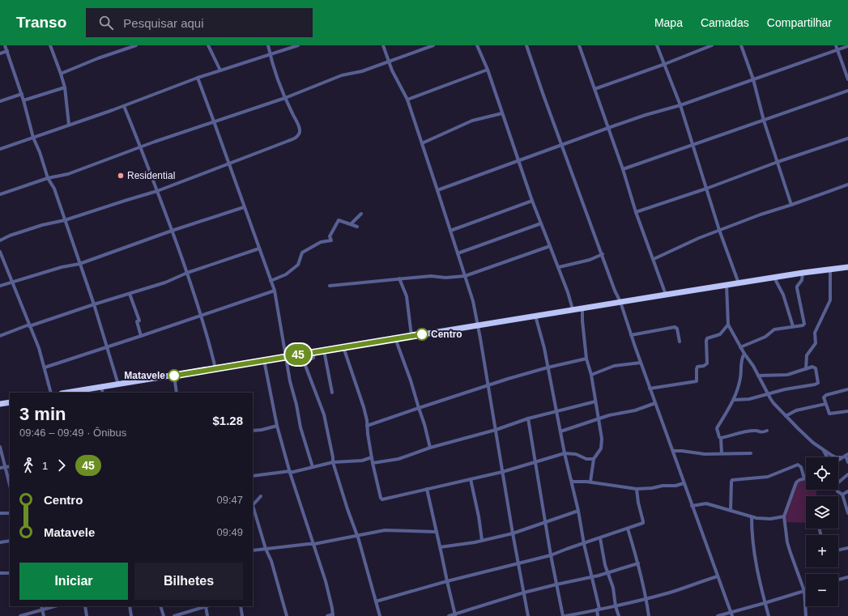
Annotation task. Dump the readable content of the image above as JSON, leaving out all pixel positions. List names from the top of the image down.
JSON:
{
  "places": ["Residential", "Centro", "Matavele"],
  "lines": ["bus line 45"],
  "page": {
    "header": "Transo",
    "search": "Pesquisar aqui",
    "nav": ["Mapa", "Camadas", "Compartilhar"],
    "on_map": "45",
    "heading": ["3 min", "09:46 – 09:49 · Ônibus", "$1.28"],
    "legs": ["1", "45"],
    "map_buttons": ["+", "−"],
    "list": [
      {
        "name": "Centro",
        "value": "09:47"
      },
      {
        "name": "Matavele",
        "value": "09:49"
      }
    ],
    "buttons": ["Iniciar", "Bilhetes"]
  }
}
